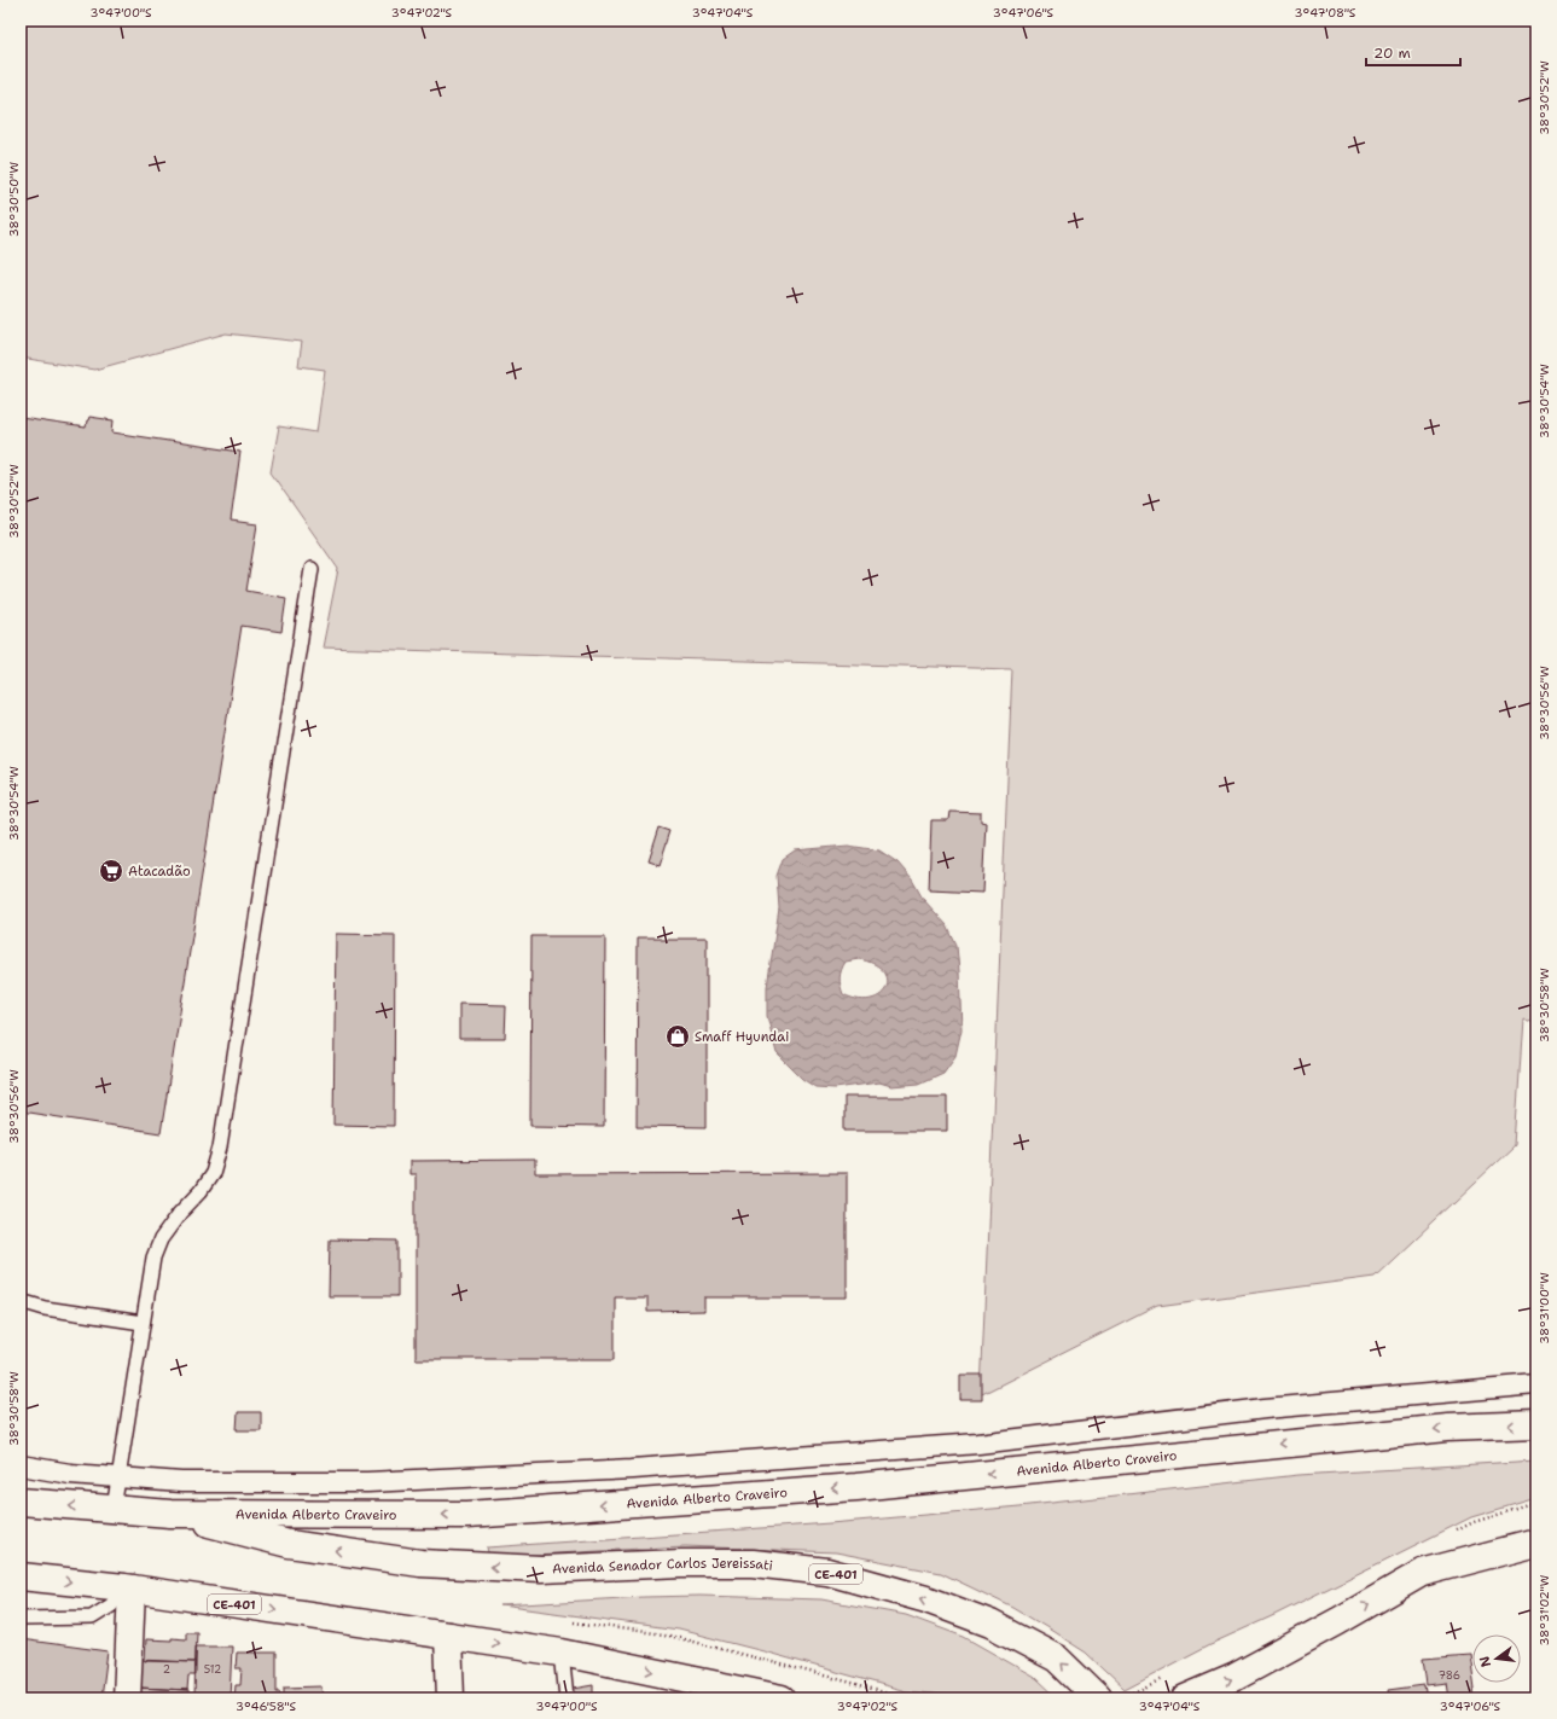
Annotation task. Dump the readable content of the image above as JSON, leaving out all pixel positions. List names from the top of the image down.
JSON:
{
  "streets": {
    "main road": ["Avenida Alberto Craveiro", "Avenida Senador Carlos Jereissati", "CE-401"]
  },
  "crossings": [
    ["Avenida Alberto Craveiro", "Avenida Senador Carlos Jereissati"]
  ],
  "places": {
    "supermarket": ["Atacadão"],
    "shop": ["Smaff Hyundai"]
  },
  "house_numbers": ["2", "512", "786"],
  "scale_bar": "20 m",
  "north": "left",
  "coordinates": [
    "3°47'00\"S",
    "3°47'02\"S",
    "3°47'04\"S",
    "3°47'06\"S",
    "3°47'08\"S",
    "38°30'52\"W",
    "38°30'50\"W",
    "38°30'54\"W",
    "38°30'56\"W",
    "38°30'58\"W",
    "38°31'00\"W",
    "38°31'02\"W",
    "3°46'58\"S"
  ]
}
